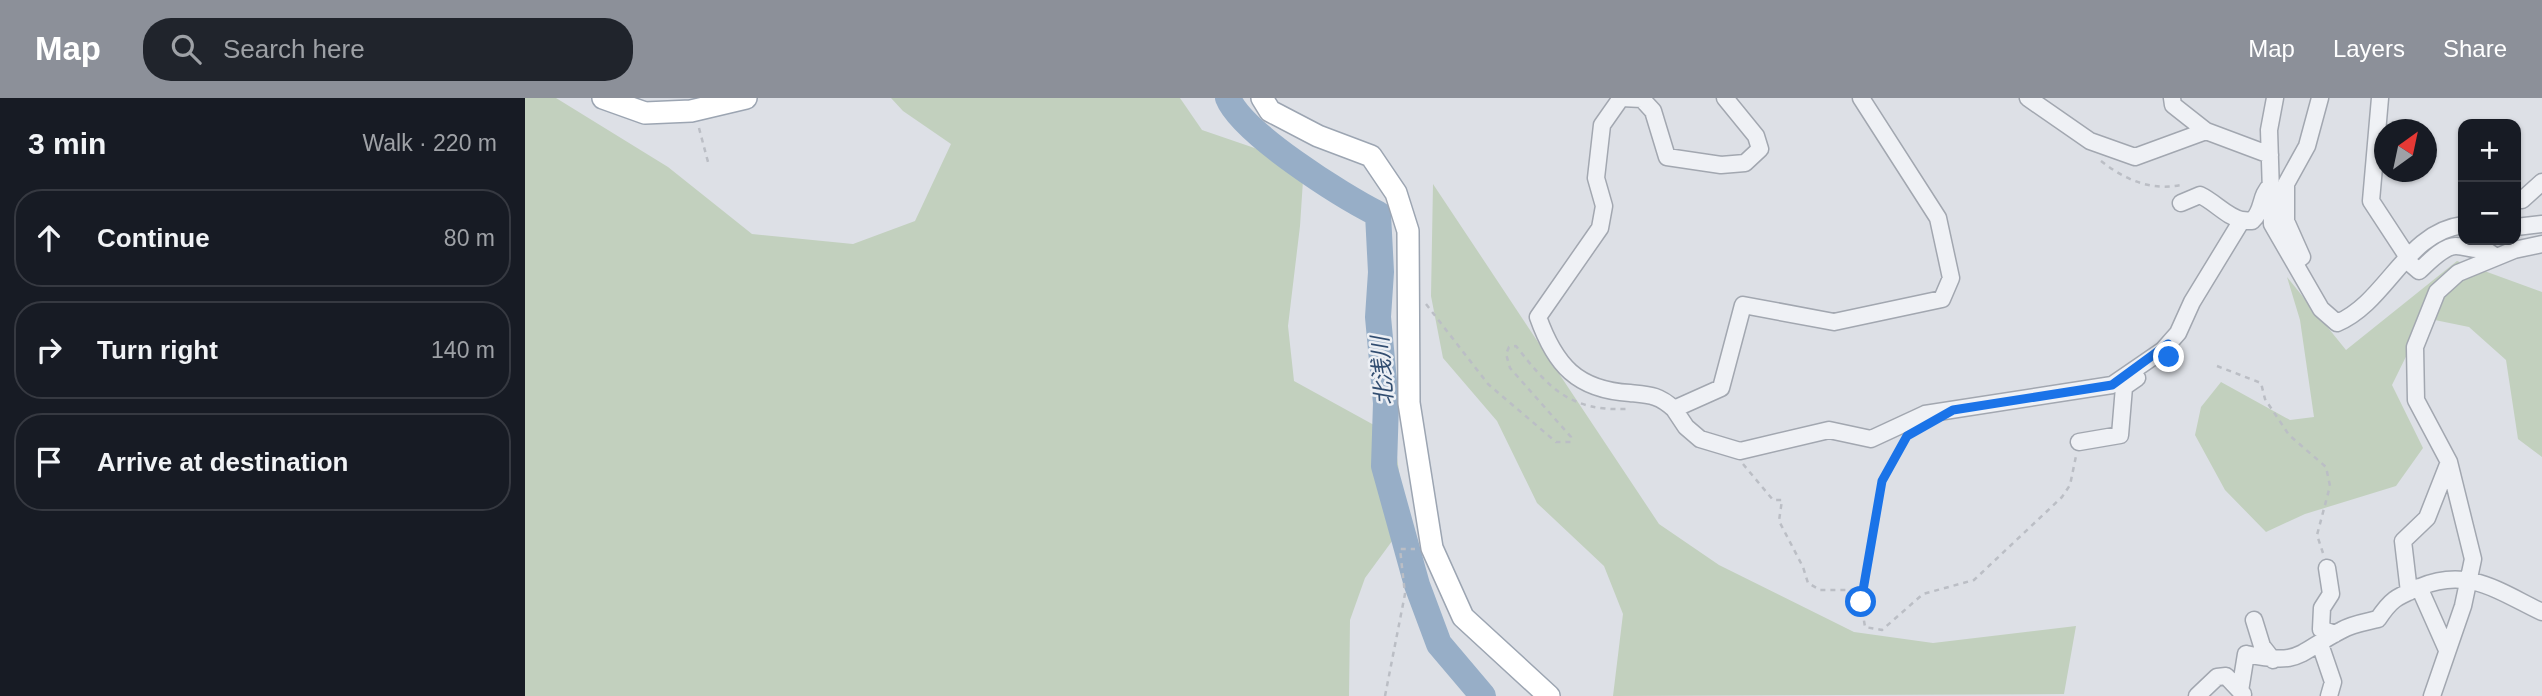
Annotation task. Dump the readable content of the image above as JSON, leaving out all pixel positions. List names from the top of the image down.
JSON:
{
  "water": ["北浅川"],
  "north": "top right",
  "page": {
    "header": "Map",
    "search": "Search here",
    "nav": ["Map", "Layers", "Share"],
    "heading": ["3 min", "Walk · 220 m"],
    "map_buttons": ["+", "−"],
    "list": [
      ["Continue", "80 m"],
      ["Turn right", "140 m"],
      "Arrive at destination"
    ]
  }
}
